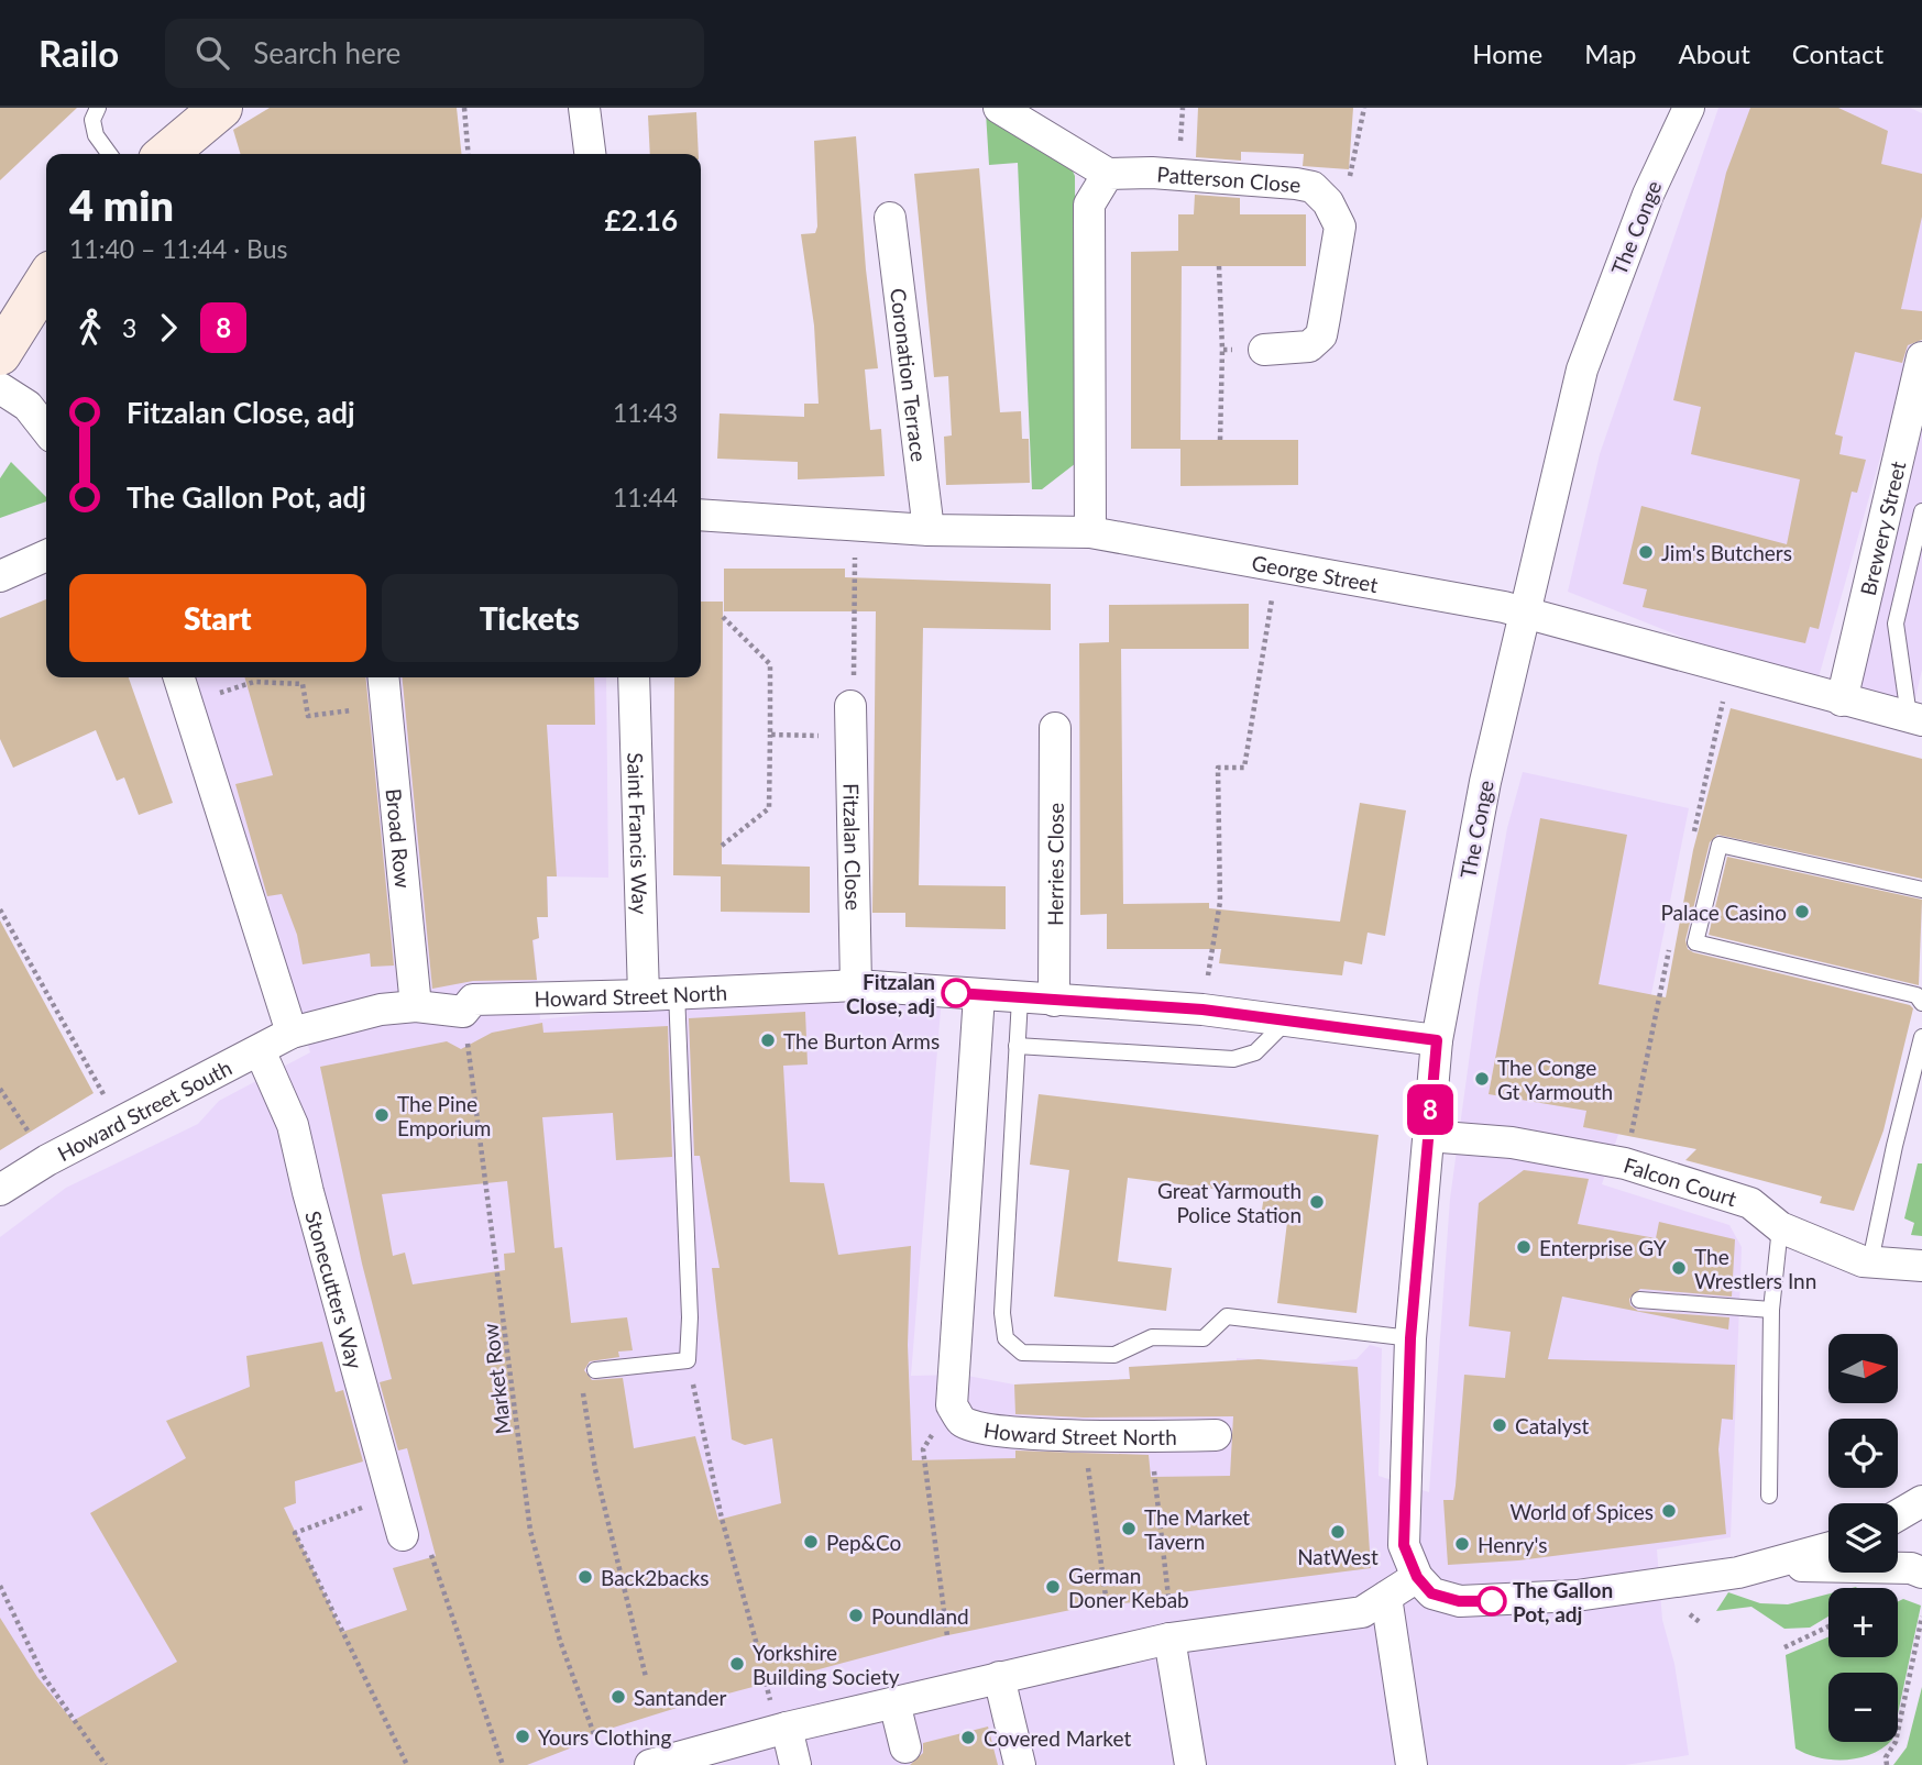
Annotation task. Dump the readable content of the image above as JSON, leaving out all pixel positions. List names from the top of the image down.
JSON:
{
  "streets": {
    "street": [
      "Patterson Close",
      "The Conge",
      "Coronation Terrace",
      "Brewery Street",
      "George Street",
      "Saint Francis Way",
      "Broad Row",
      "Fitzalan Close",
      "Herries Close",
      "Howard Street North",
      "Howard Street South",
      "Falcon Court",
      "Stonecutters Way"
    ],
    "path": ["Market Row"]
  },
  "crossings": [
    ["The Conge", "George Street"],
    ["The Conge", "Howard Street North"],
    ["The Conge", "Falcon Court"],
    ["Coronation Terrace", "George Street"],
    ["Brewery Street", "George Street"],
    ["Saint Francis Way", "Howard Street North"],
    ["Broad Row", "Howard Street North"],
    ["Fitzalan Close", "Howard Street North"],
    ["Herries Close", "Howard Street North"],
    ["Howard Street North", "Howard Street South"],
    ["Howard Street North", "Market Row"],
    ["Howard Street South", "Stonecutters Way"]
  ],
  "places": [
    "Jim's Butchers",
    "Palace Casino",
    "Fitzalan Close, adj",
    "The Burton Arms",
    "The Conge Gt Yarmouth",
    "The Pine Emporium",
    "Great Yarmouth Police Station",
    "Enterprise GY",
    "The Wrestlers Inn",
    "Catalyst",
    "World of Spices",
    "The Market Tavern",
    "NatWest",
    "Pep&Co",
    "Henry's",
    "Back2backs",
    "German Doner Kebab",
    "The Gallon Pot, adj",
    "Poundland",
    "Yorkshire Building Society",
    "Santander",
    "Yours Clothing",
    "Covered Market"
  ],
  "lines": ["bus line 8"],
  "north": "right",
  "page": {
    "header": "Railo",
    "search": "Search here",
    "nav": [
      "Home",
      "Map",
      "About",
      "Contact"
    ],
    "on_map": "8",
    "heading": ["4 min", "11:40 – 11:44 · Bus", "£2.16"],
    "legs": ["3", "8"],
    "list": [
      {
        "name": "Fitzalan Close, adj",
        "value": "11:43"
      },
      {
        "name": "The Gallon Pot, adj",
        "value": "11:44"
      }
    ],
    "buttons": ["Start", "Tickets"],
    "map_buttons": ["+", "−"]
  }
}
